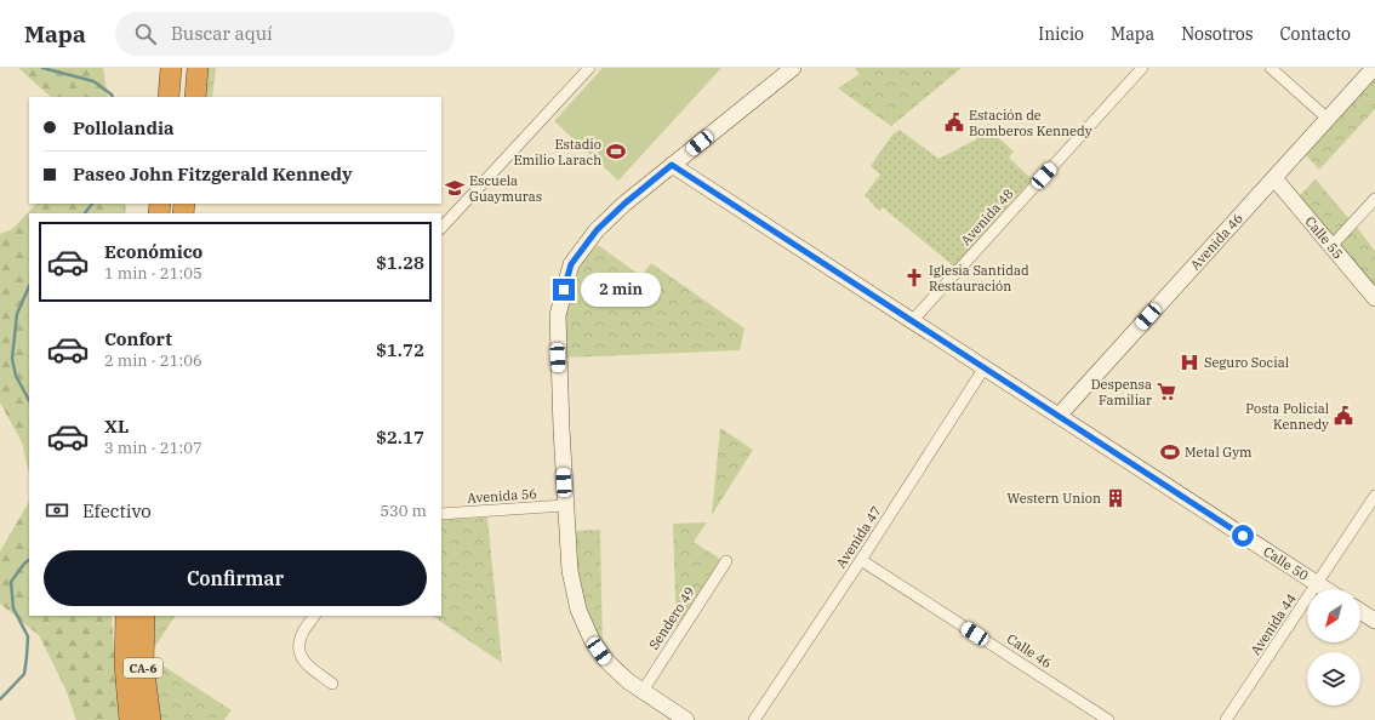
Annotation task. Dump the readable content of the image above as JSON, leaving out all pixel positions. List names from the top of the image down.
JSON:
{
  "streets": {
    "highway": ["CA-6"],
    "street": [
      "Avenida 48",
      "Calle 55",
      "Avenida 46",
      "Avenida 56",
      "Avenida 47",
      "Calle 50",
      "Sendero 49",
      "Avenida 44",
      "Calle 46"
    ]
  },
  "crossings": [
    ["Avenida 48", "Calle 50"],
    ["Calle 55", "Avenida 46"],
    ["Avenida 46", "Calle 50"],
    ["Avenida 47", "Calle 50"],
    ["Avenida 47", "Calle 46"],
    ["Calle 50", "Avenida 44"]
  ],
  "places": {
    "public building": ["Estación de Bomberos Kennedy", "Posta Policial Kennedy"],
    "sports": ["Estadio Emilio Larach", "Metal Gym"],
    "school or university": ["Escuela Guaymuras"],
    "church": ["Iglesia Santidad Restauración"],
    "hospital": ["Seguro Social"],
    "supermarket": ["Despensa Familiar"],
    "building": ["Western Union"]
  },
  "north": "bottom left",
  "page": {
    "header": "Mapa",
    "search": "Buscar aquí",
    "nav": [
      "Inicio",
      "Mapa",
      "Nosotros",
      "Contacto"
    ],
    "banner": ["Pollolandia", "Paseo John Fitzgerald Kennedy"],
    "list": [
      {
        "name": "Económico",
        "note": "1 min · 21:05",
        "value": "$1.28"
      },
      {
        "name": "Confort",
        "note": "2 min · 21:06",
        "value": "$1.72"
      },
      {
        "name": "XL",
        "note": "3 min · 21:07",
        "value": "$2.17"
      }
    ],
    "bubble": "2 min",
    "pay": ["Efectivo", "530 m"],
    "buttons": "Confirmar"
  }
}
